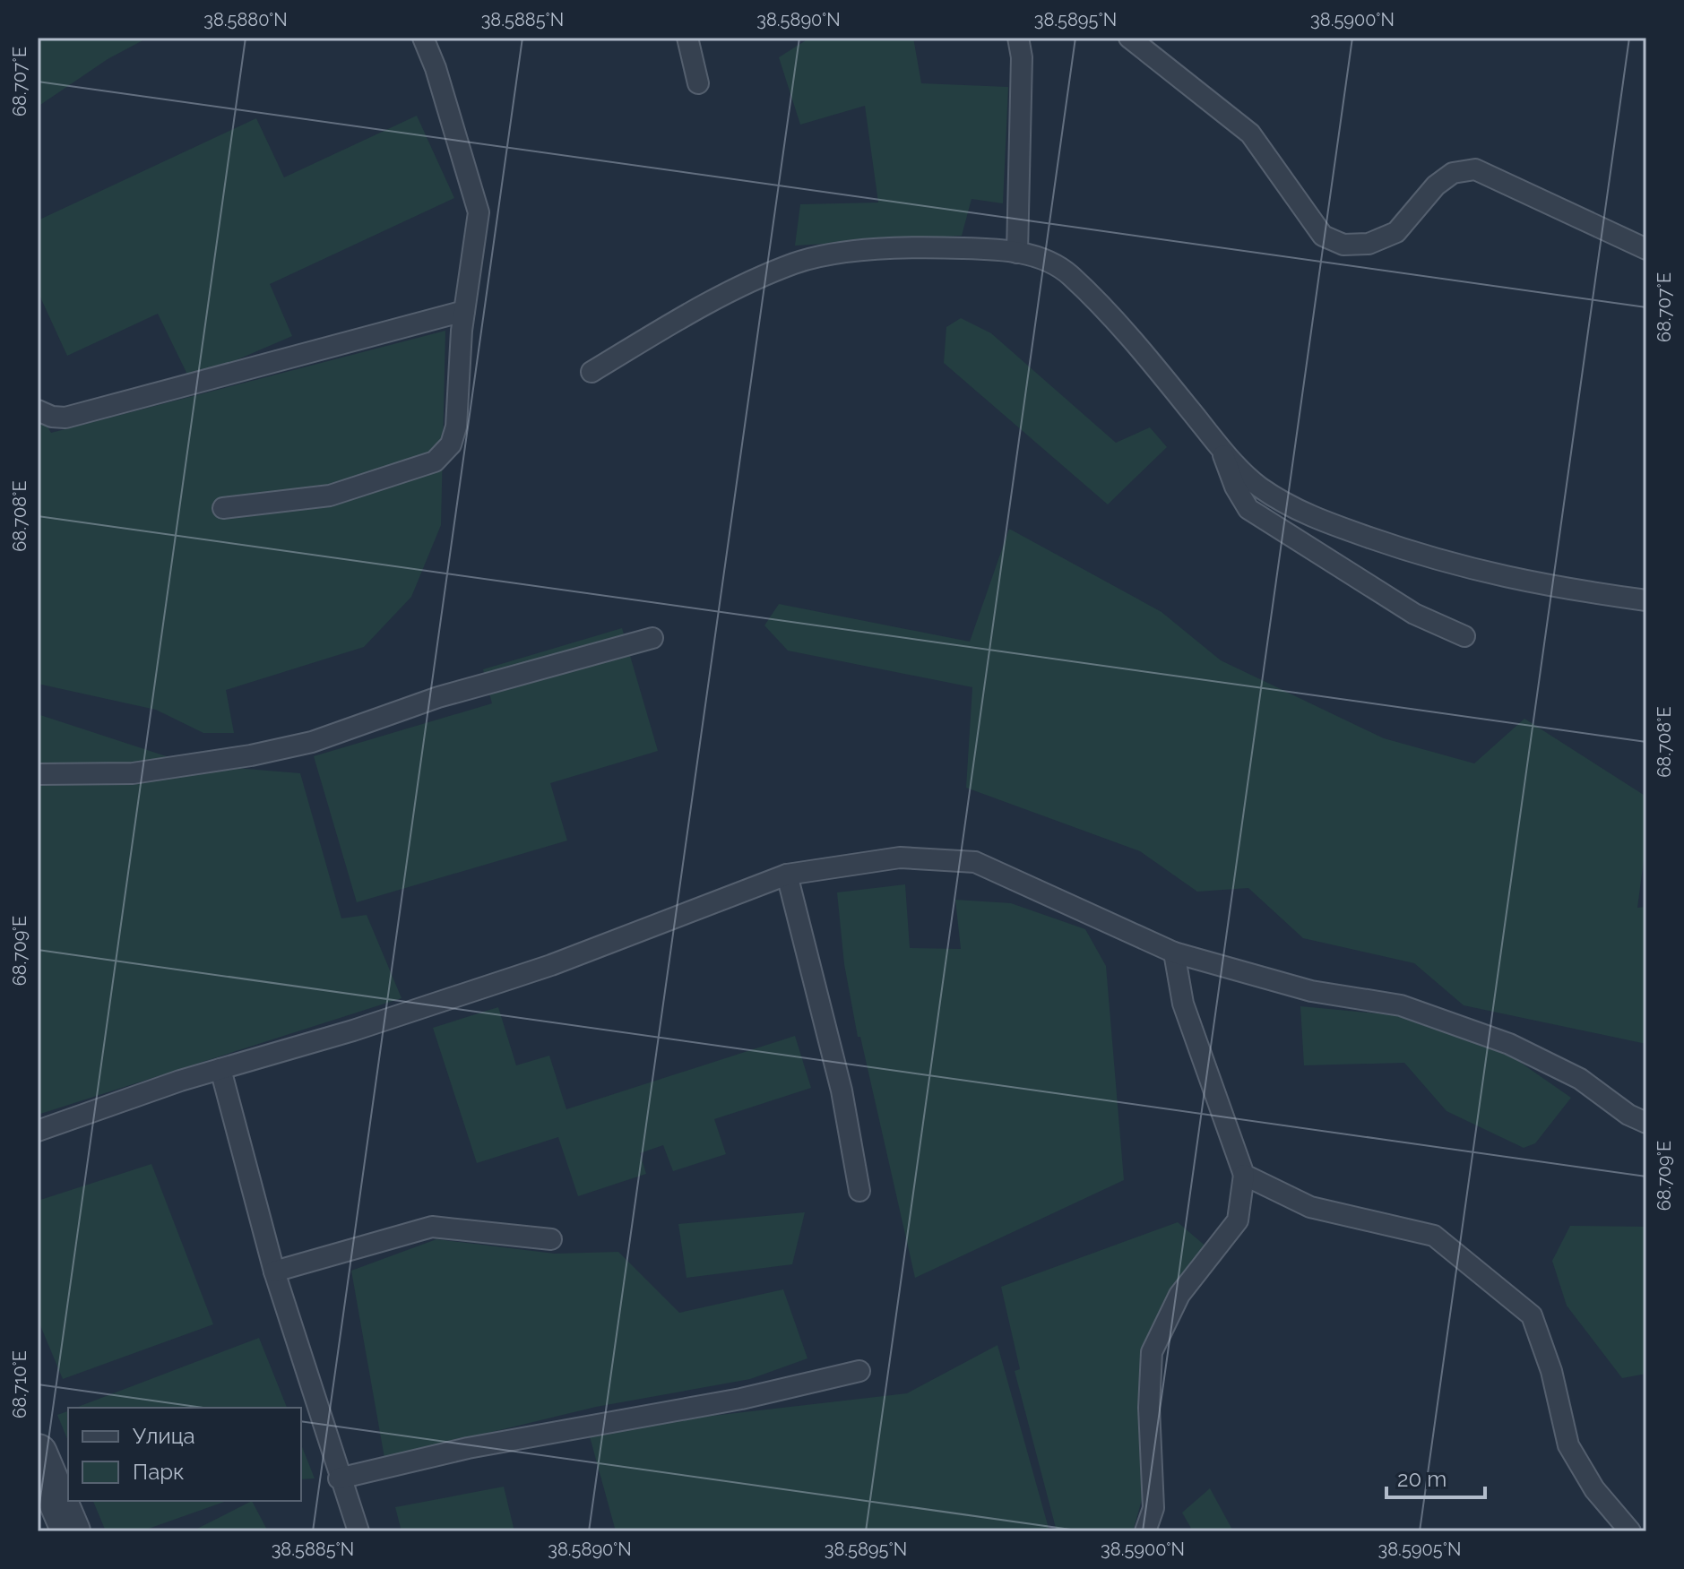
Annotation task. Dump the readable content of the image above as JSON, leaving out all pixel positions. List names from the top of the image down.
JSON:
{
  "legend": ["Улица", "Парк"],
  "scale_bar": "20 m",
  "coordinates": [
    "38.5880°N",
    "38.5885°N",
    "38.5890°N",
    "38.5895°N",
    "38.5900°N",
    "68.707°E",
    "68.708°E",
    "68.709°E",
    "68.710°E",
    "38.5905°N"
  ]
}
